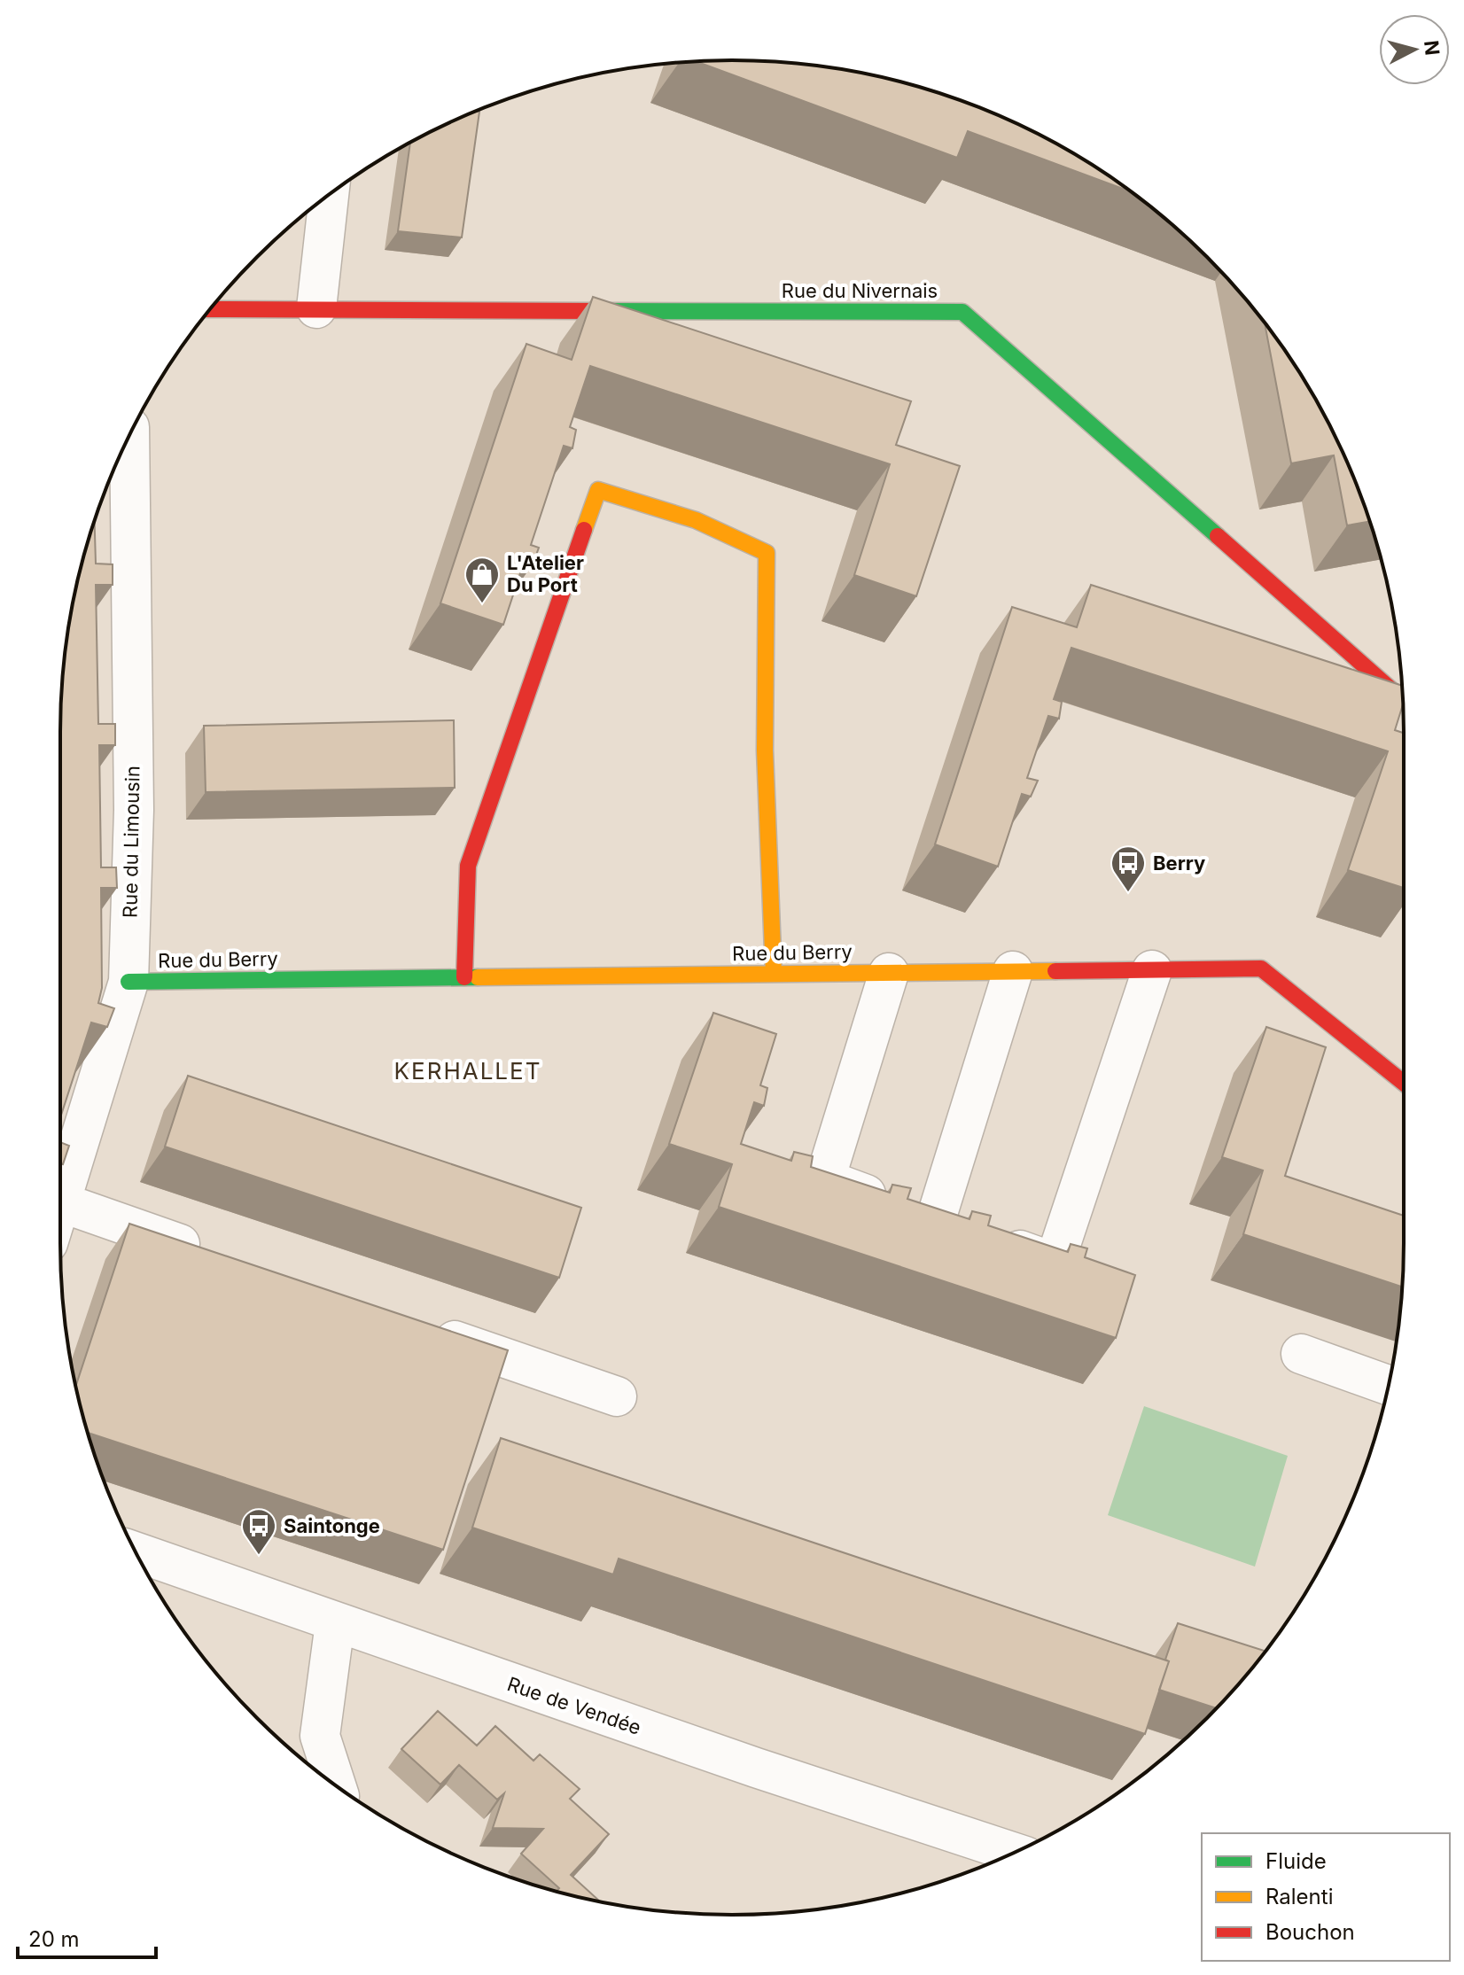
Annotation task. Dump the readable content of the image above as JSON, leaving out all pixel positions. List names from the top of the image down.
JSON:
{
  "streets": {
    "street": [
      "Rue du Nivernais",
      "Rue du Limousin",
      "Rue du Berry",
      "Rue de Vendée"
    ]
  },
  "crossings": [
    ["Rue du Limousin", "Rue du Berry"]
  ],
  "districts": ["KERHALLET"],
  "places": {
    "shop": ["L'Atelier Du Port"],
    "bus stop": ["Berry", "Saintonge"]
  },
  "legend": ["Fluide", "Ralenti", "Bouchon"],
  "scale_bar": "20 m",
  "north": "right"
}
